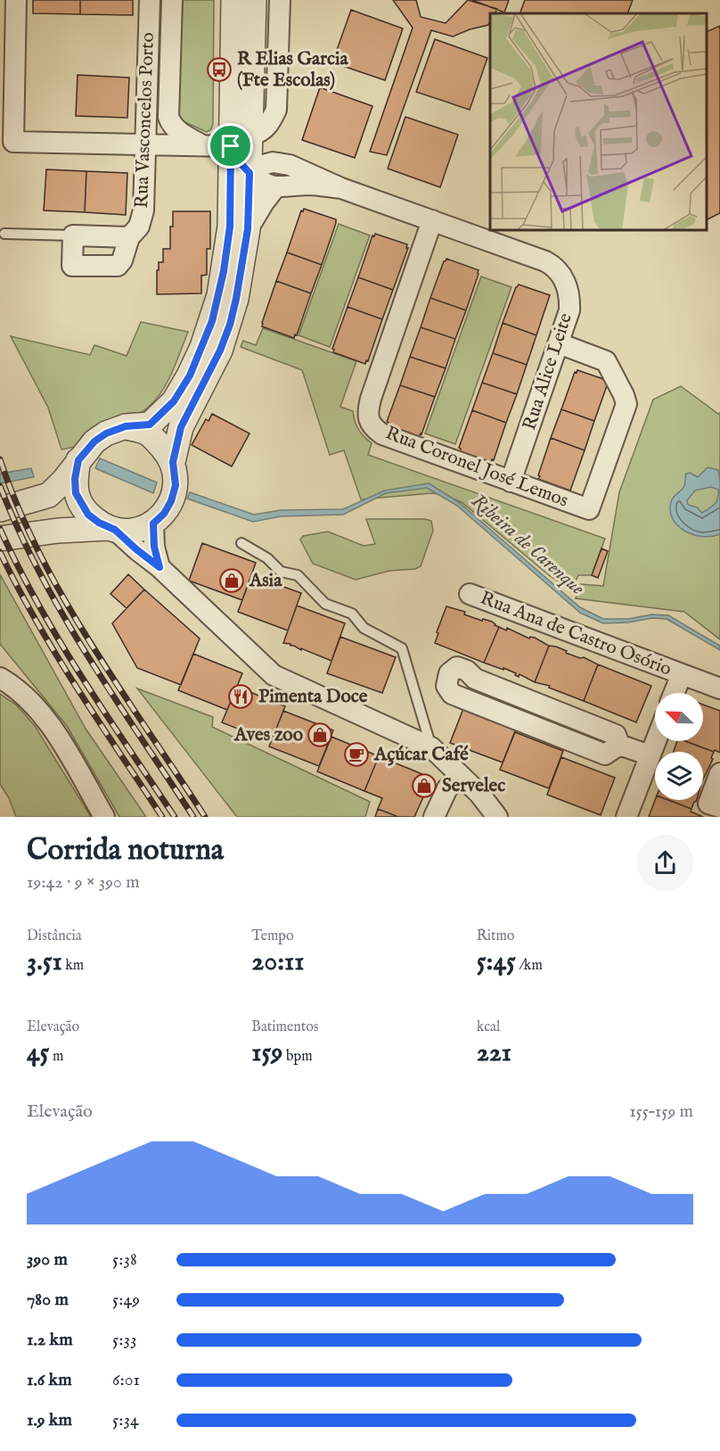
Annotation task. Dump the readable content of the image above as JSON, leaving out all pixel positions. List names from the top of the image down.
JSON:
{
  "streets": {
    "street": [
      "Rua Vasconcelos Porto",
      "Rua Alice Leite",
      "Rua Coronel José Lemos",
      "Rua Ana de Castro Osório"
    ]
  },
  "crossings": [
    ["Rua Alice Leite", "Rua Coronel José Lemos"]
  ],
  "water": ["Ribeira de Carenque"],
  "places": {
    "bus stop": ["R Elias Garcia (Fte Escolas)"],
    "shop": ["Asia", "Aves zoo", "Servelec"],
    "restaurant": ["Pimenta Doce"],
    "cafe": ["Açúcar Café"]
  },
  "north": "top left",
  "page": {
    "heading": ["Corrida noturna", "19:42 · 9 × 390 m"],
    "stats": [
      ["Distância", "3.51 km"],
      ["Tempo", "20:11"],
      ["Ritmo", "5:45 /km"],
      ["Elevação", "45 m"],
      ["Batimentos", "159 bpm"],
      ["kcal", "221"]
    ],
    "chart": ["Elevação", "155–159 m"],
    "list": [
      {
        "name": "390 m",
        "note": "5:38"
      },
      {
        "name": "780 m",
        "note": "5:49"
      },
      {
        "name": "1.2 km",
        "note": "5:33"
      },
      {
        "name": "1.6 km",
        "note": "6:01"
      },
      {
        "name": "1.9 km",
        "note": "5:34"
      }
    ]
  }
}
